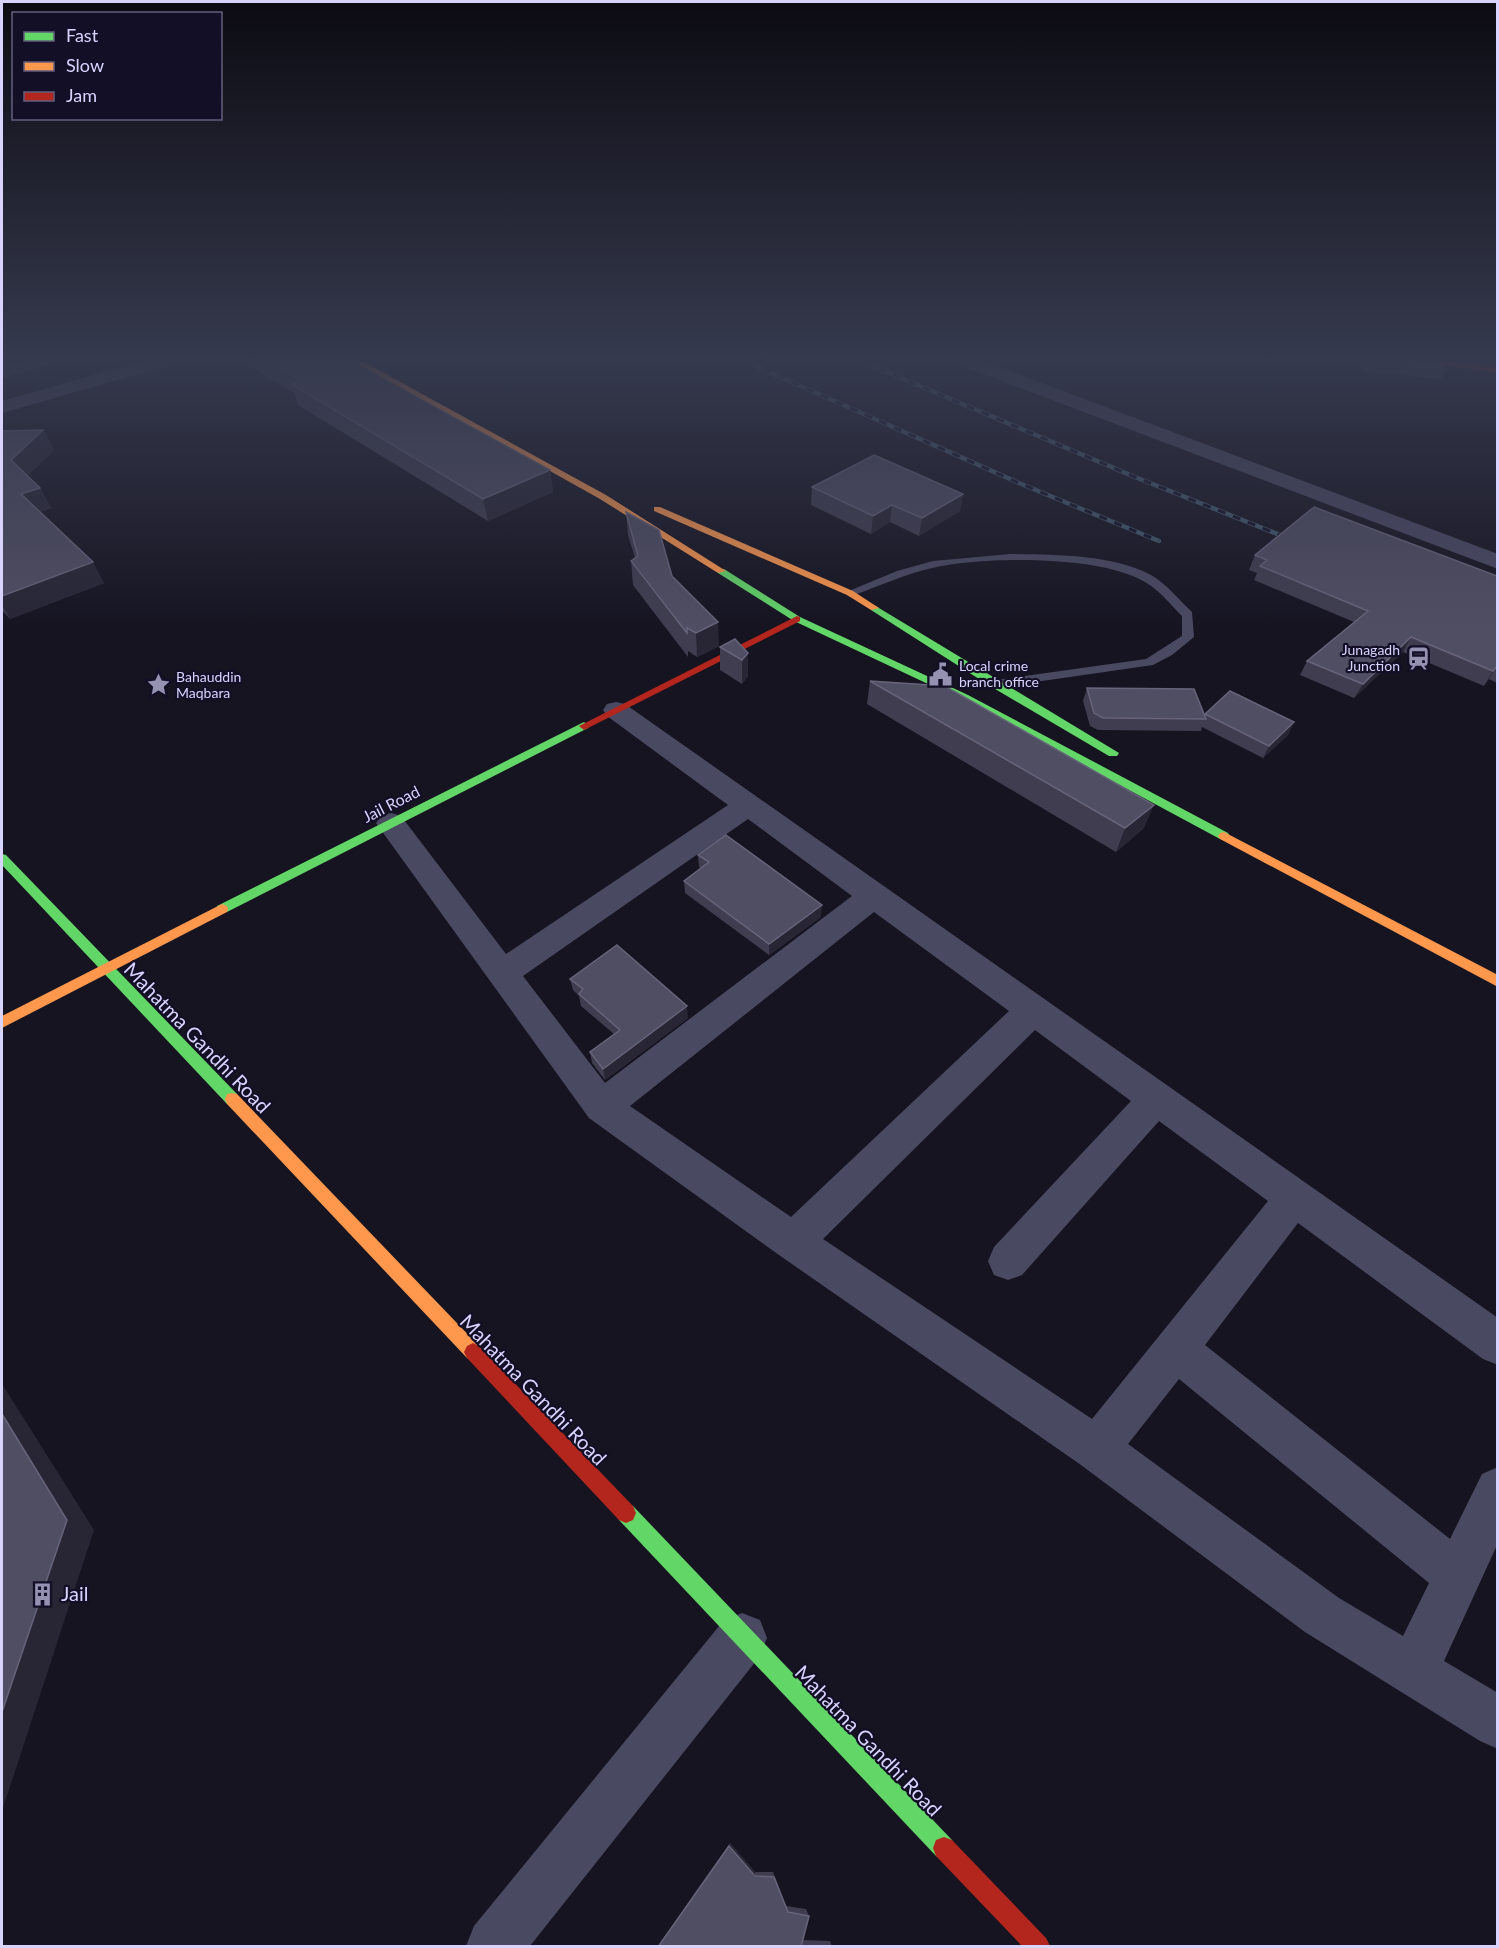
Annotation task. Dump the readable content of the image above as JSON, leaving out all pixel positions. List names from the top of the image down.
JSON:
{
  "streets": {
    "main road": ["Jail Road", "Mahatma Gandhi Road"]
  },
  "crossings": [
    ["Jail Road", "Mahatma Gandhi Road"]
  ],
  "places": {
    "station": ["Junagadh Junction"],
    "public building": ["Local crime branch office"],
    "place": ["Bahauddin Maqbara"],
    "building": ["Jail"]
  },
  "legend": ["Fast", "Slow", "Jam"]
}
